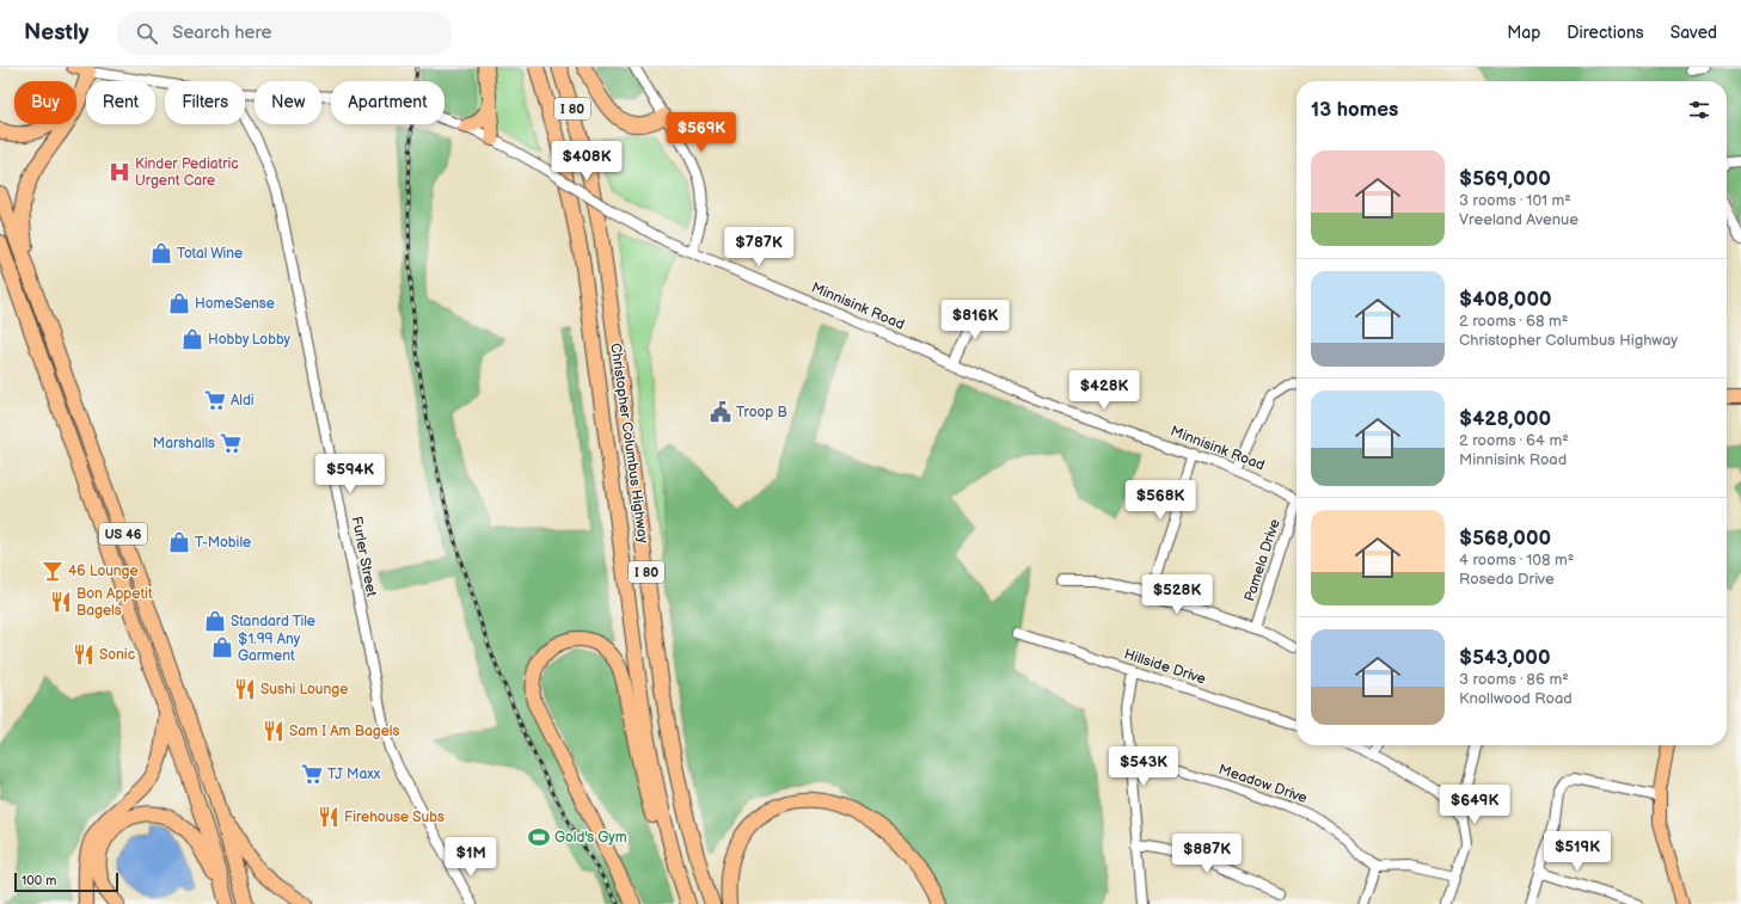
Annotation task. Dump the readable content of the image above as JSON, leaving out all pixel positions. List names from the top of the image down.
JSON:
{
  "streets": {
    "highway": ["I 80", "Christopher Columbus Highway", "US 46"],
    "street": [
      "Minnisink Road",
      "Furler Street",
      "Pamela Drive",
      "Hillside Drive",
      "Meadow Drive"
    ]
  },
  "places": {
    "hospital": ["Kinder Pediatric Urgent Care"],
    "shop": [
      "Total Wine",
      "HomeSense",
      "Hobby Lobby",
      "T-Mobile",
      "Standard Tile",
      "$1.99 Any Garment"
    ],
    "supermarket": ["Aldi", "Marshalls", "TJ Maxx"],
    "public building": ["Troop B"],
    "bar": ["46 Lounge"],
    "restaurant": [
      "Bon Appetit Bagels",
      "Sonic",
      "Sushi Lounge",
      "Sam I Am Bagels",
      "Firehouse Subs"
    ],
    "sports": ["Gold's Gym"]
  },
  "scale_bar": "100 m",
  "page": {
    "header": "Nestly",
    "search": "Search here",
    "nav": ["Map", "Directions", "Saved"],
    "chip": [
      "Buy",
      "Rent",
      "Filters",
      "New",
      "Apartment"
    ],
    "heading": "13 homes",
    "price": [
      "$569K",
      "$408K",
      "$787K",
      "$816K",
      "$428K",
      "$594K",
      "$568K",
      "$528K",
      "$543K",
      "$649K",
      "$519K",
      "$887K",
      "$1M"
    ],
    "list": [
      {
        "name": "$569,000",
        "note": "3 rooms · 101 m² · Vreeland Avenue"
      },
      {
        "name": "$408,000",
        "note": "2 rooms · 68 m² · Christopher Columbus Highway"
      },
      {
        "name": "$428,000",
        "note": "2 rooms · 64 m² · Minnisink Road"
      },
      {
        "name": "$568,000",
        "note": "4 rooms · 108 m² · Roseda Drive"
      },
      {
        "name": "$543,000",
        "note": "3 rooms · 86 m² · Knollwood Road"
      }
    ],
    "scale": "100 m"
  }
}
